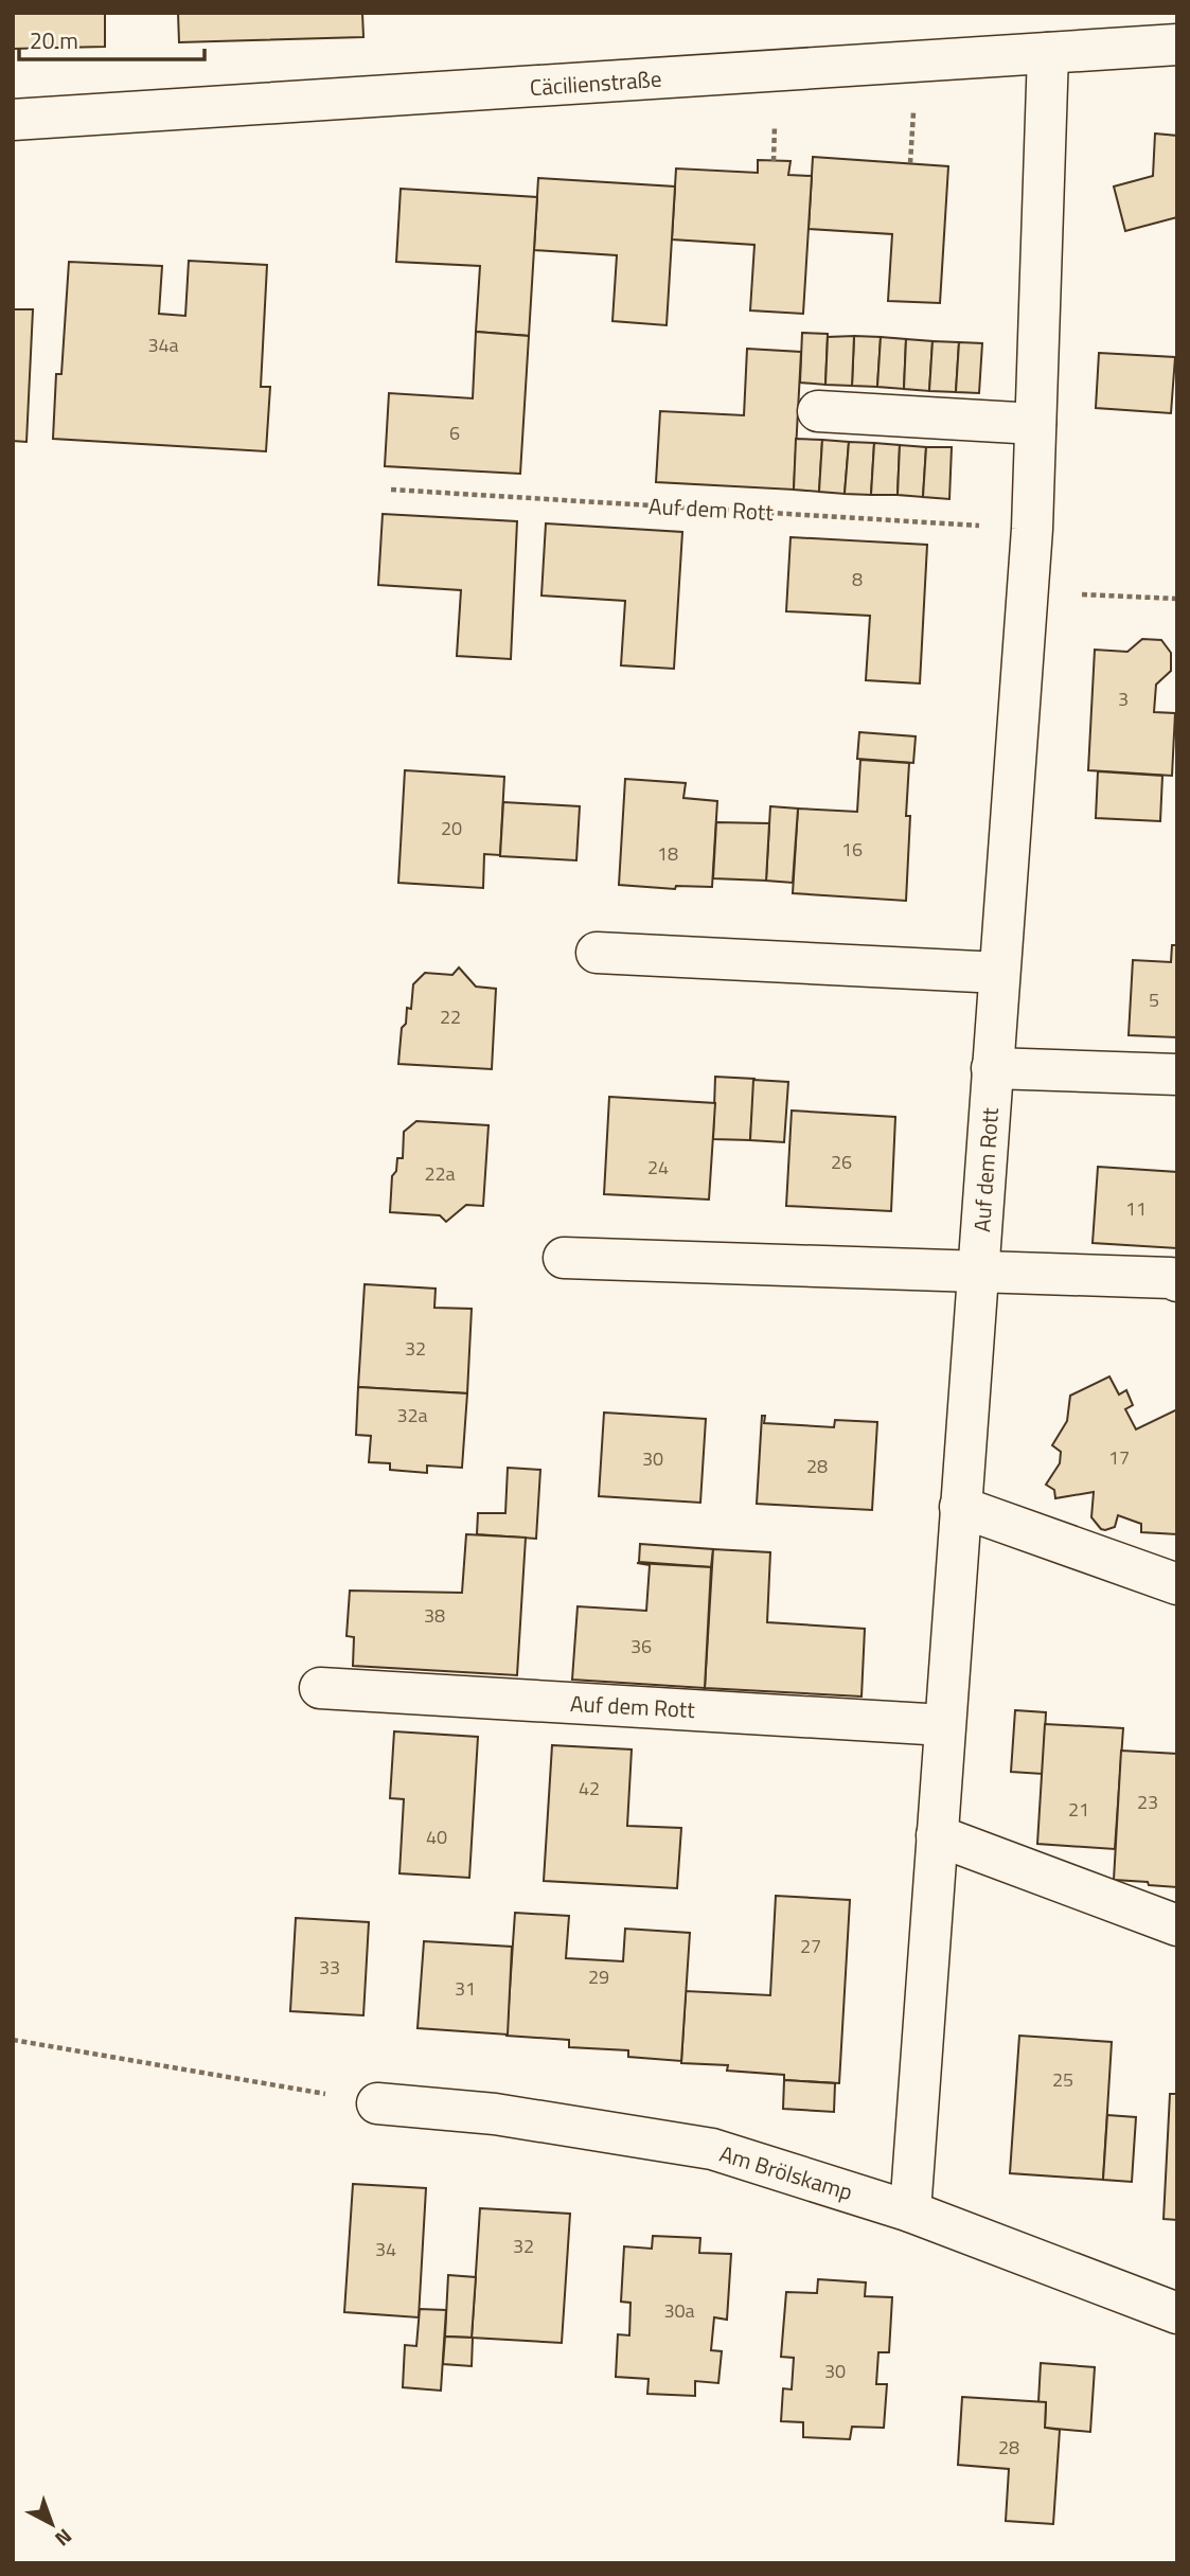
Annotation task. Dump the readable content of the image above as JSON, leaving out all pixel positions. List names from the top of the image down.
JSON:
{
  "streets": {
    "street": ["Cäcilienstraße", "Auf dem Rott", "Am Brölskamp"]
  },
  "crossings": [
    ["Cäcilienstraße", "Auf dem Rott"],
    ["Auf dem Rott", "Am Brölskamp"]
  ],
  "house_numbers": [
    "34a",
    "6",
    "8",
    "3",
    "20",
    "16",
    "18",
    "5",
    "22",
    "26",
    "24",
    "22a",
    "11",
    "32",
    "32a",
    "17",
    "30",
    "28",
    "38",
    "36",
    "42",
    "23",
    "21",
    "40",
    "27",
    "33",
    "29",
    "31",
    "25",
    "32",
    "34",
    "30a",
    "30",
    "28"
  ],
  "scale_bar": "20 m",
  "north": "bottom right"
}
